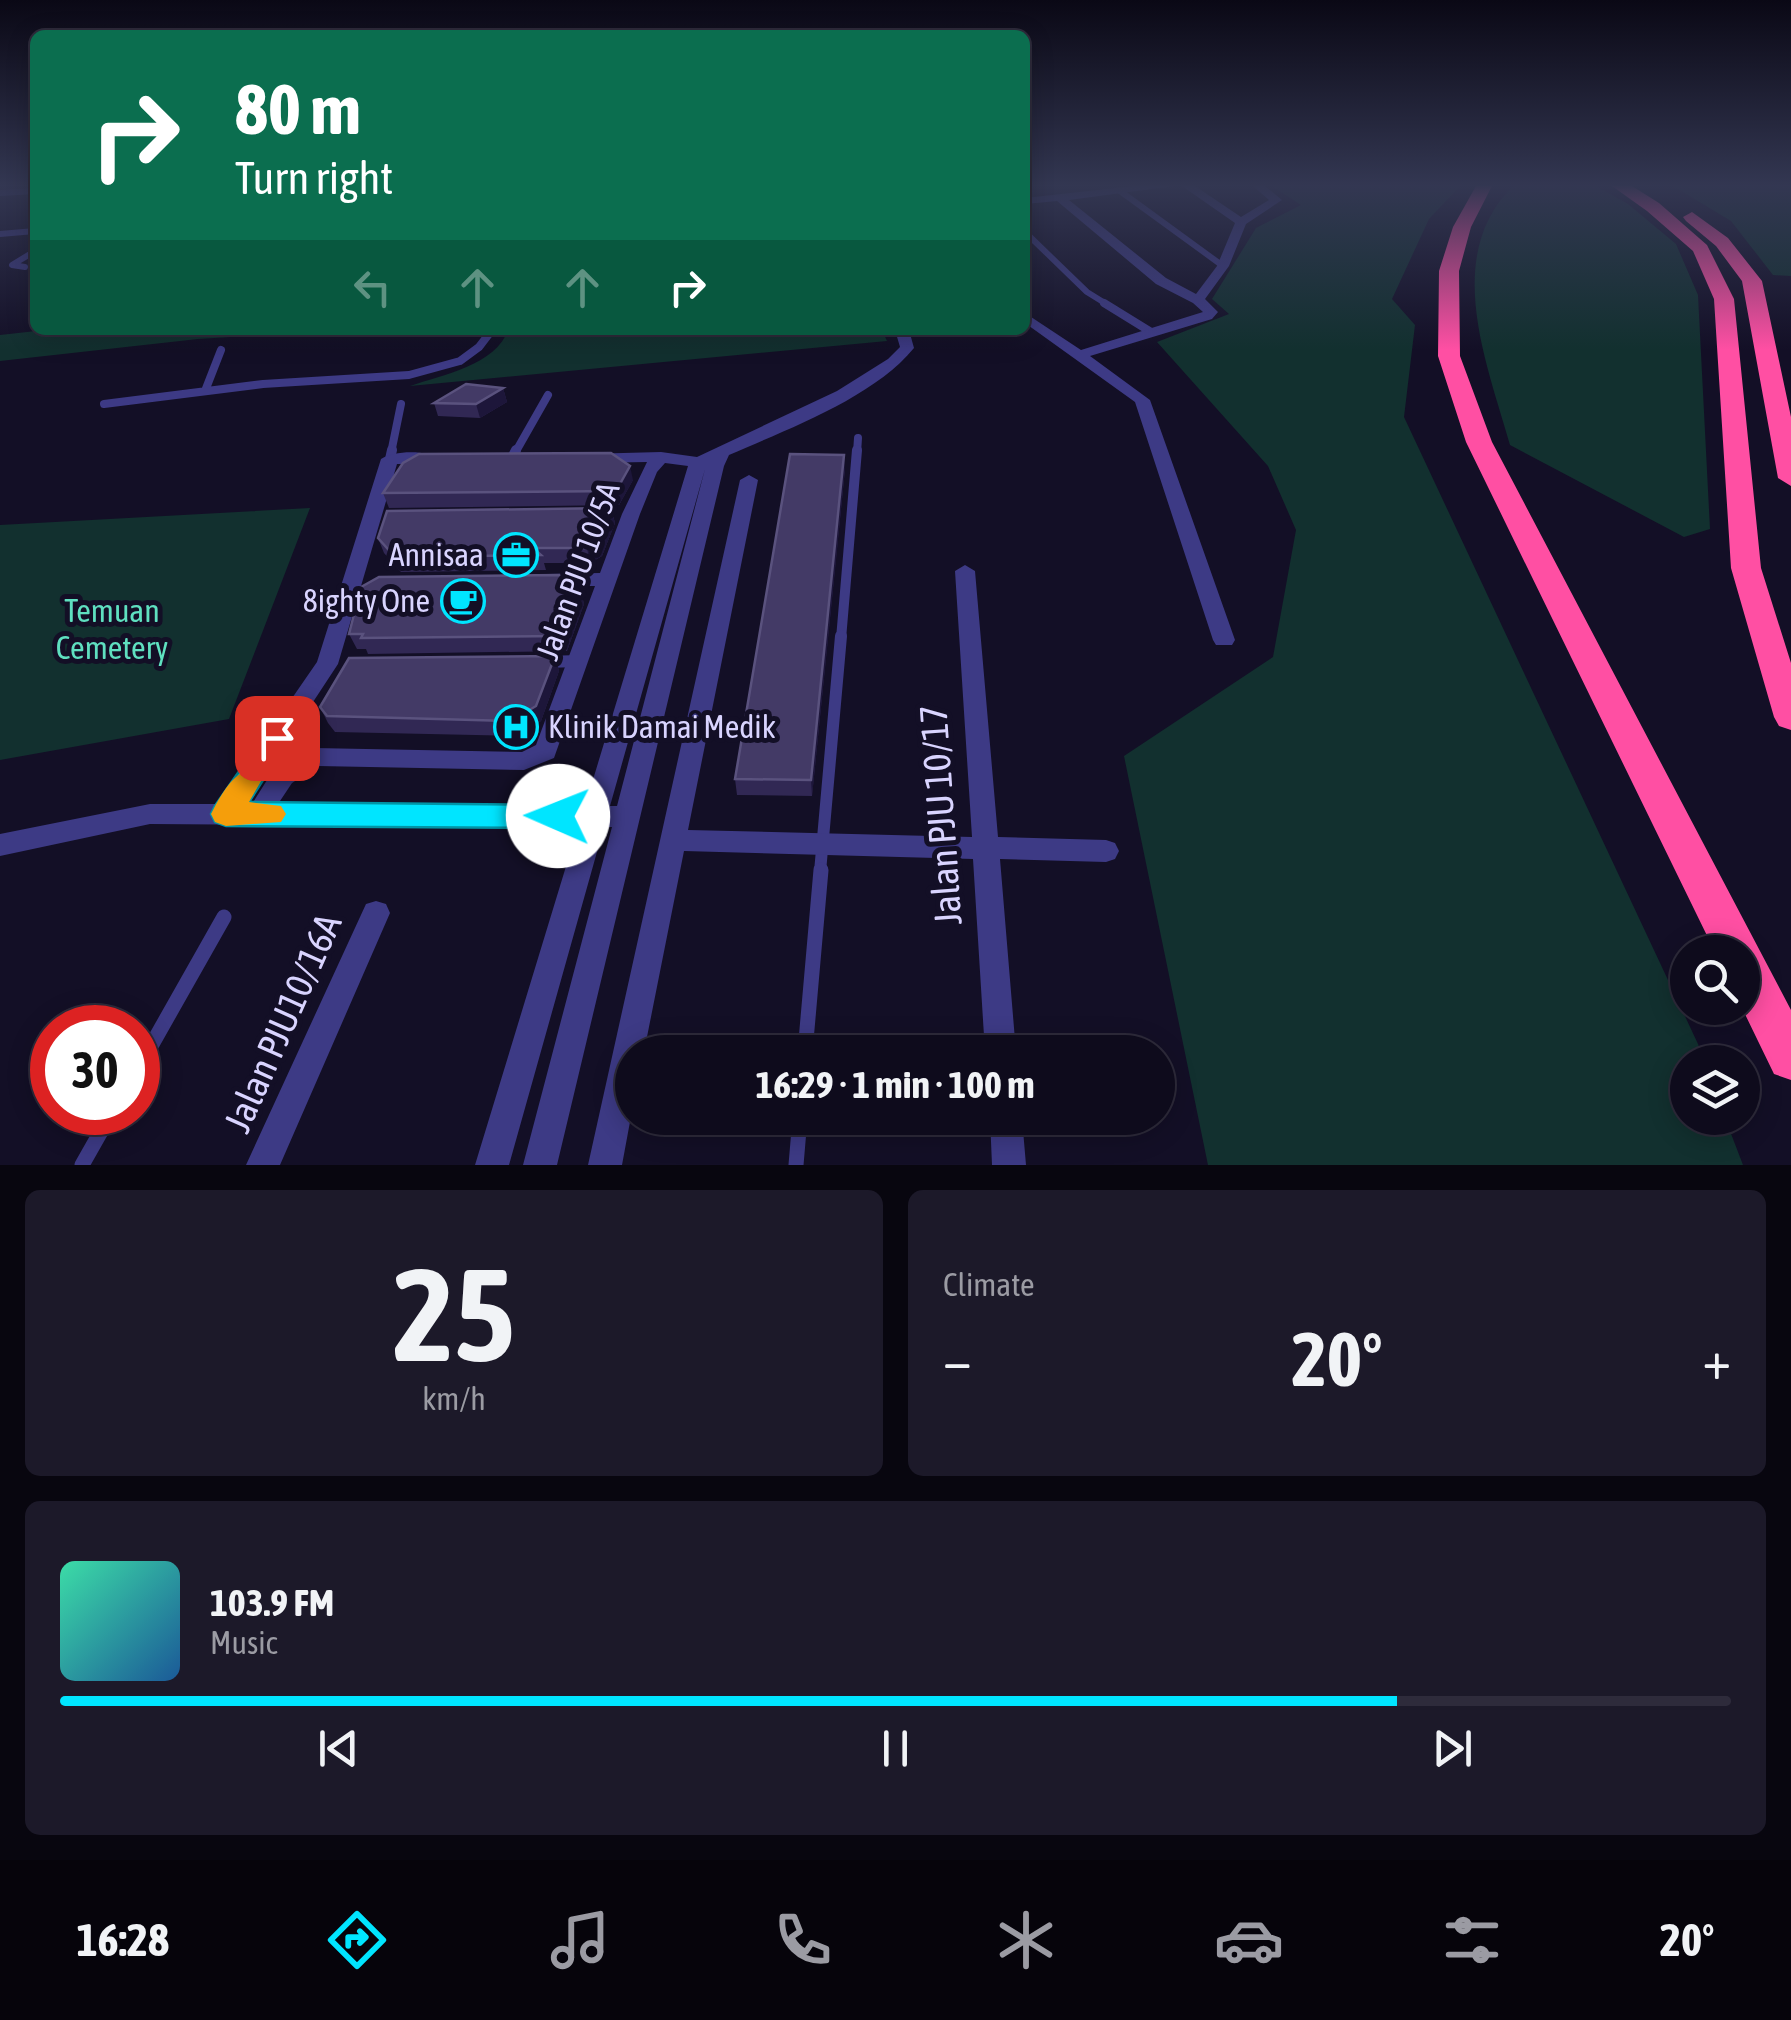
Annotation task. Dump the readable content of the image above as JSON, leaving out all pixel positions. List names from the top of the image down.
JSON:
{
  "streets": {
    "street": ["Jalan PJU 10/5A", "Jalan PJU 10/17", "Jalan PJU10/16A"]
  },
  "parks": ["Temuan Cemetery"],
  "places": {
    "office": ["Annisaa"],
    "cafe": ["8ighty One"],
    "hospital": ["Klinik Damai Medik"]
  },
  "page": {
    "turn": ["80 m", "Turn right"],
    "limit": "30",
    "trip": "16:29 · 1 min · 100 m",
    "tile": [
      ["25", "km/h"],
      "Climate"
    ],
    "heat": ["−", "20°", "+"],
    "song": ["103.9 FM", "Music"],
    "tabs": ["16:28", "20°"]
  }
}
